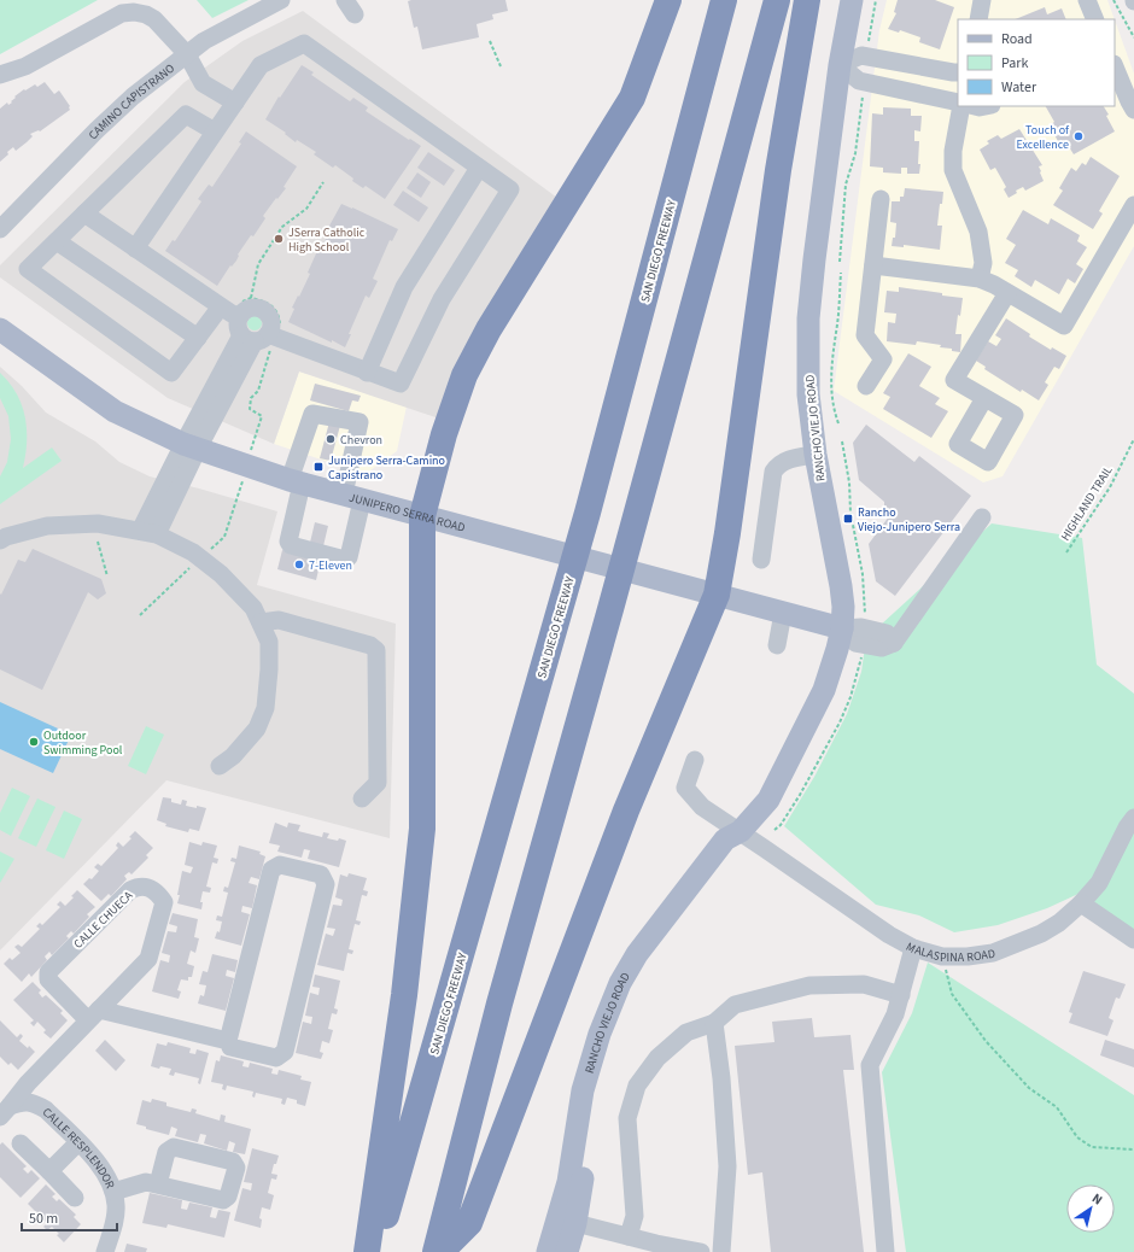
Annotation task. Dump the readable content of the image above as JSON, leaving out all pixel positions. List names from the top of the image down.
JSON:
{
  "streets": {
    "highway": ["SAN DIEGO FREEWAY"],
    "main road": ["RANCHO VIEJO ROAD", "JUNIPERO SERRA ROAD"],
    "street": [
      "CAMINO CAPISTRANO",
      "CALLE CHUECA",
      "MALASPINA ROAD",
      "CALLE RESPLENDOR"
    ],
    "path": ["HIGHLAND TRAIL"]
  },
  "crossings": [
    ["RANCHO VIEJO ROAD", "JUNIPERO SERRA ROAD"],
    ["RANCHO VIEJO ROAD", "MALASPINA ROAD"],
    ["CALLE CHUECA", "CALLE RESPLENDOR"]
  ],
  "places": {
    "other": [
      "Touch of Excellence",
      "JSerra Catholic High School",
      "Chevron",
      "7-Eleven",
      "Outdoor Swimming Pool"
    ],
    "transit": ["Junipero Serra-Camino Capistrano", "Rancho Viejo-Junipero Serra"]
  },
  "legend": ["Road", "Park", "Water"],
  "scale_bar": "50 m",
  "north": "top right"
}
